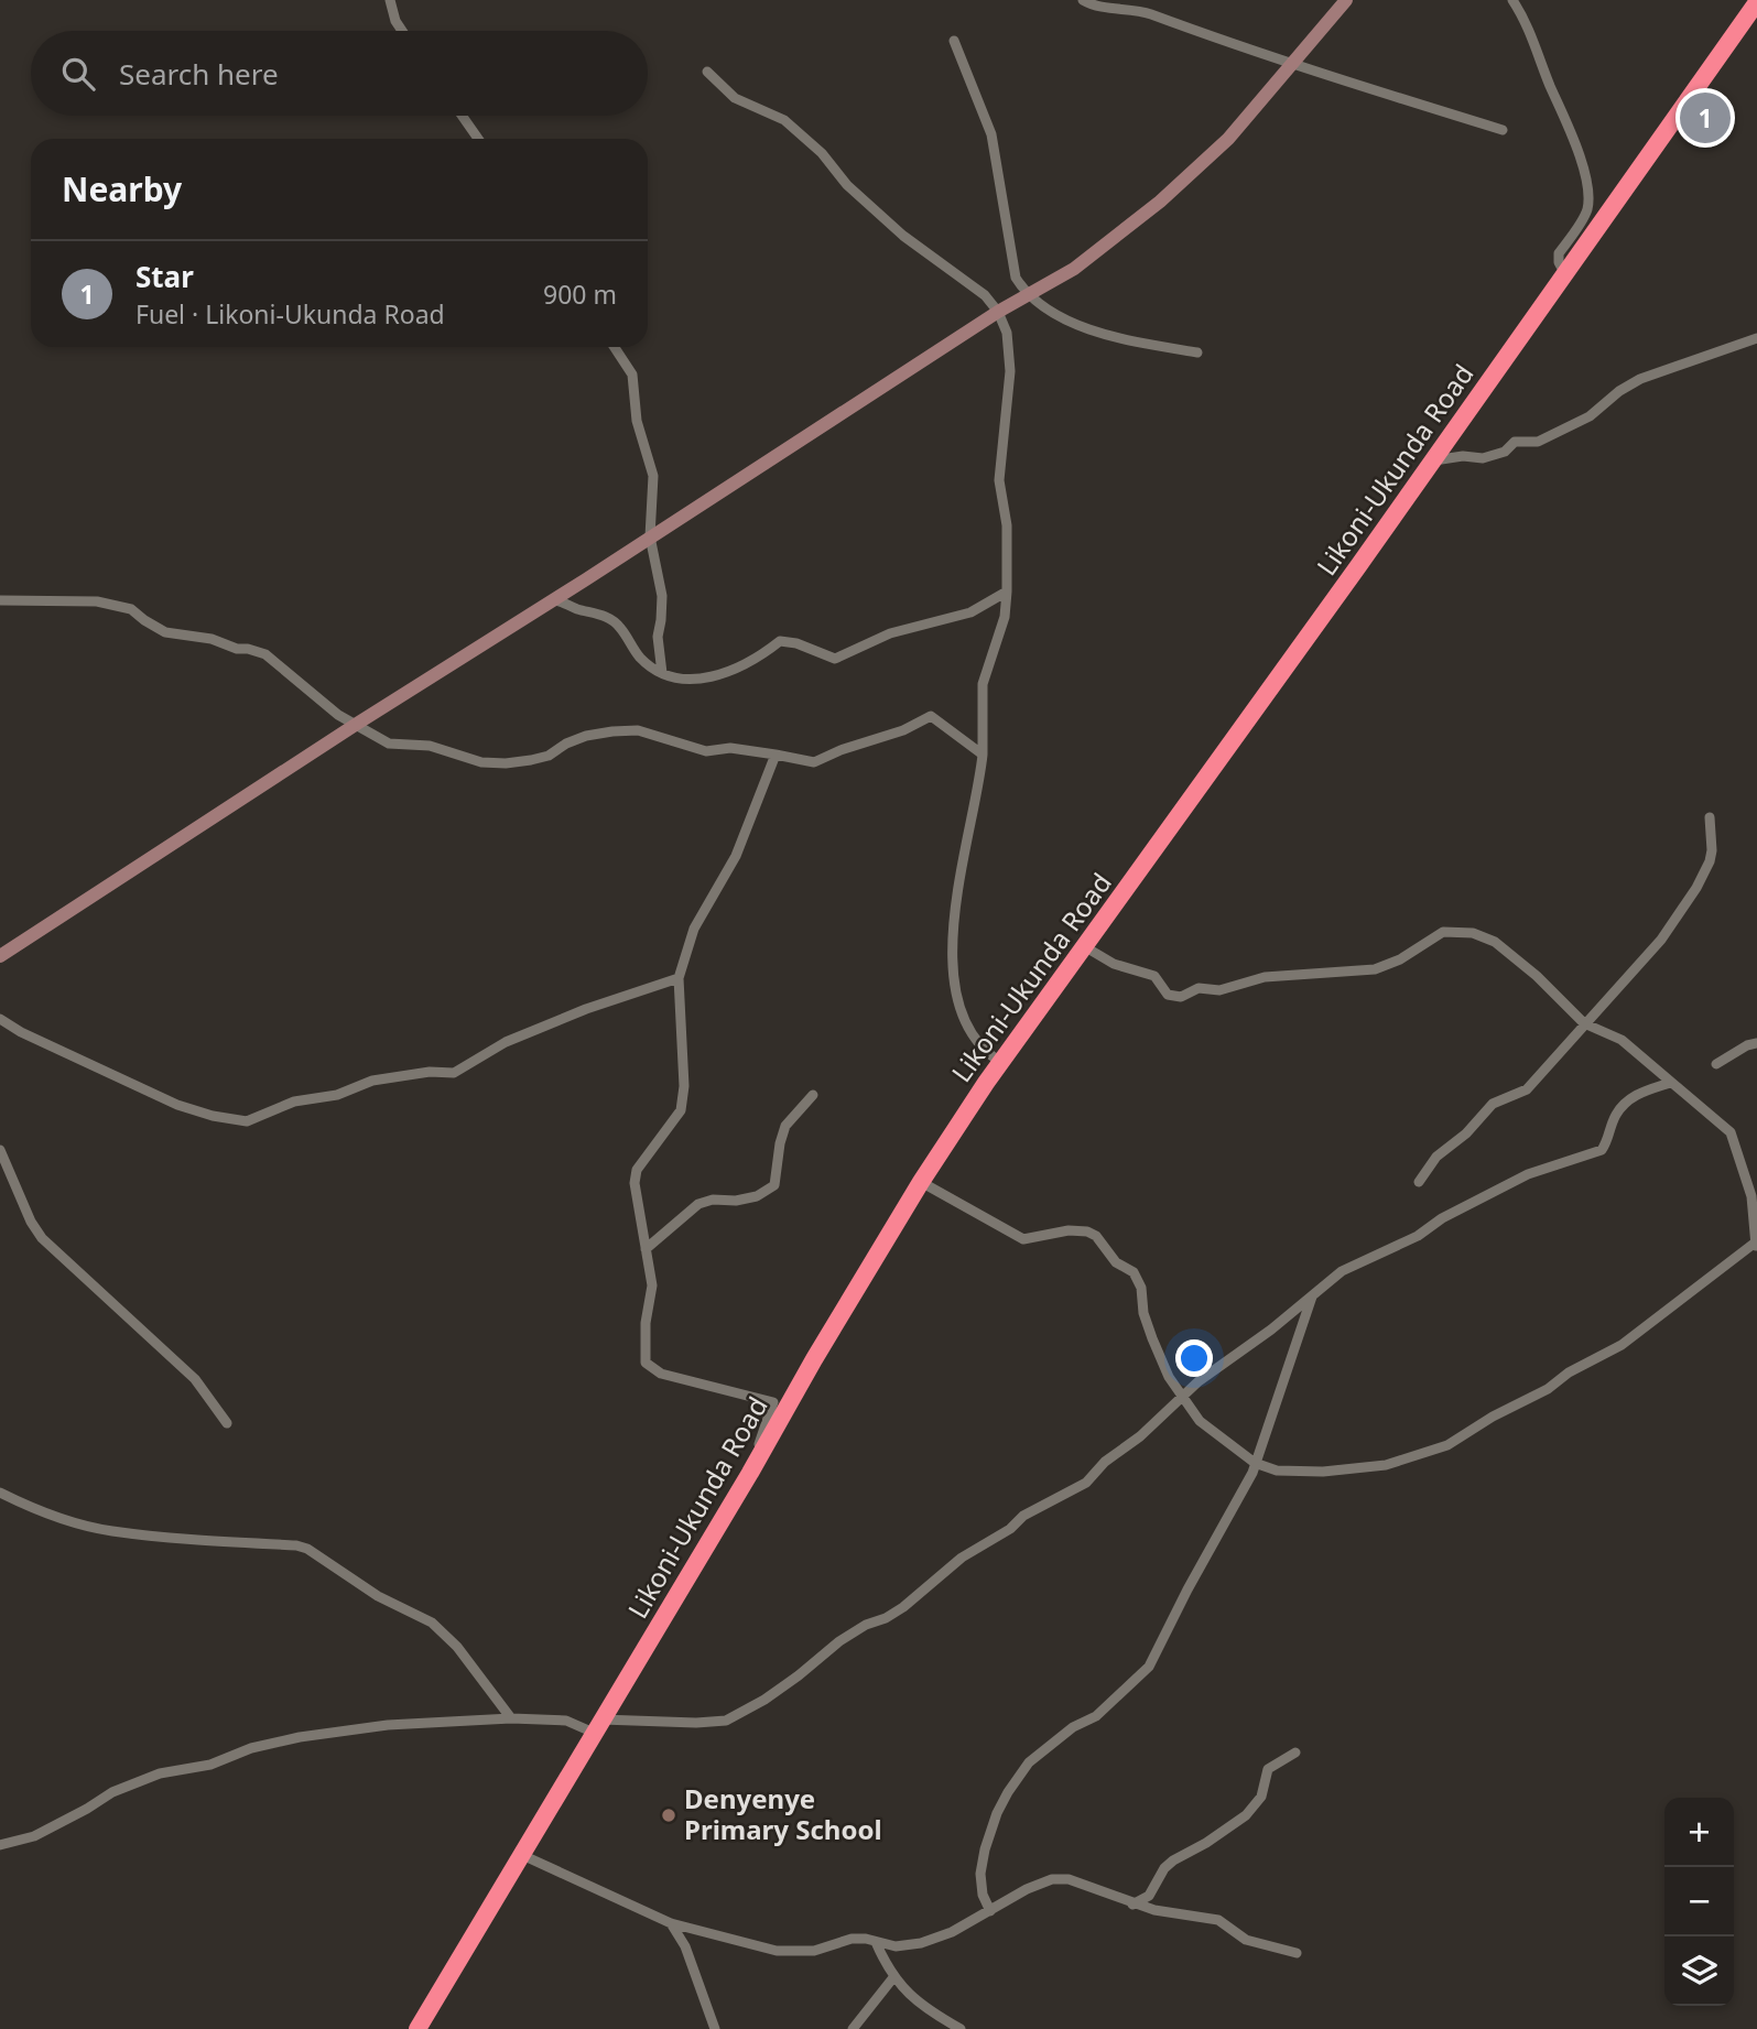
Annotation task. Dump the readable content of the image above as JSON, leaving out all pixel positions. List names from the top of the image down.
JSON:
{
  "streets": {
    "highway": ["Likoni-Ukunda Road"]
  },
  "places": ["Denyenye Primary School"],
  "page": {
    "search": "Search here",
    "pins": "1",
    "heading": "Nearby",
    "list": [
      {
        "mark": "1",
        "name": "Star",
        "note": "Fuel · Likoni-Ukunda Road",
        "value": "900 m"
      }
    ],
    "map_buttons": ["+", "−"]
  }
}
